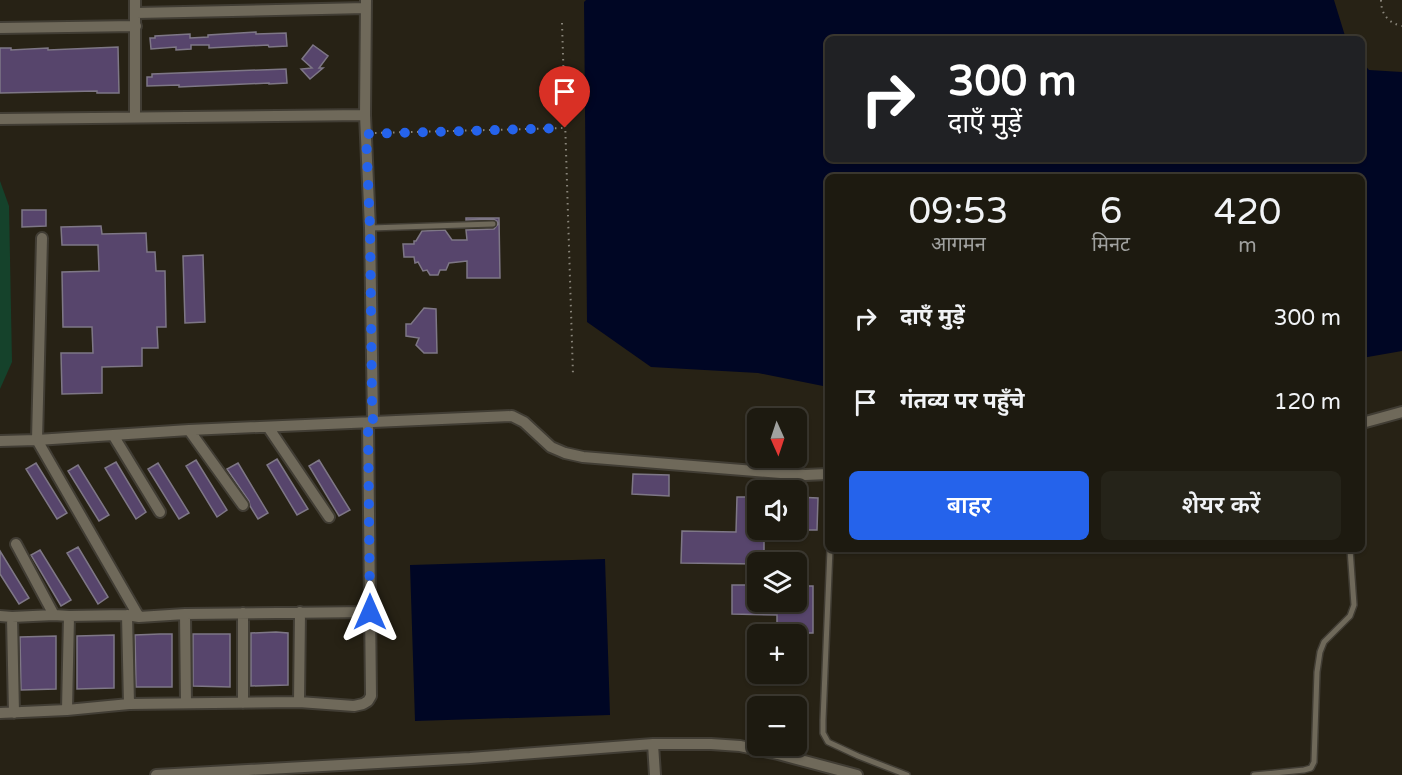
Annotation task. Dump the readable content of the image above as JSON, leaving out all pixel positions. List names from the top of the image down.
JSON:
{
  "north": "bottom",
  "page": {
    "turn": ["300 m", "दाएँ मुड़ें"],
    "eta": [
      "09:53",
      "आगमन",
      "6",
      "मिनट",
      "420",
      "m"
    ],
    "list": [
      {
        "name": "दाएँ मुड़ें",
        "value": "300 m"
      },
      {
        "name": "गंतव्य पर पहुँचे",
        "value": "120 m"
      }
    ],
    "map_buttons": ["+", "−"],
    "buttons": ["बाहर", "शेयर करें"]
  }
}
